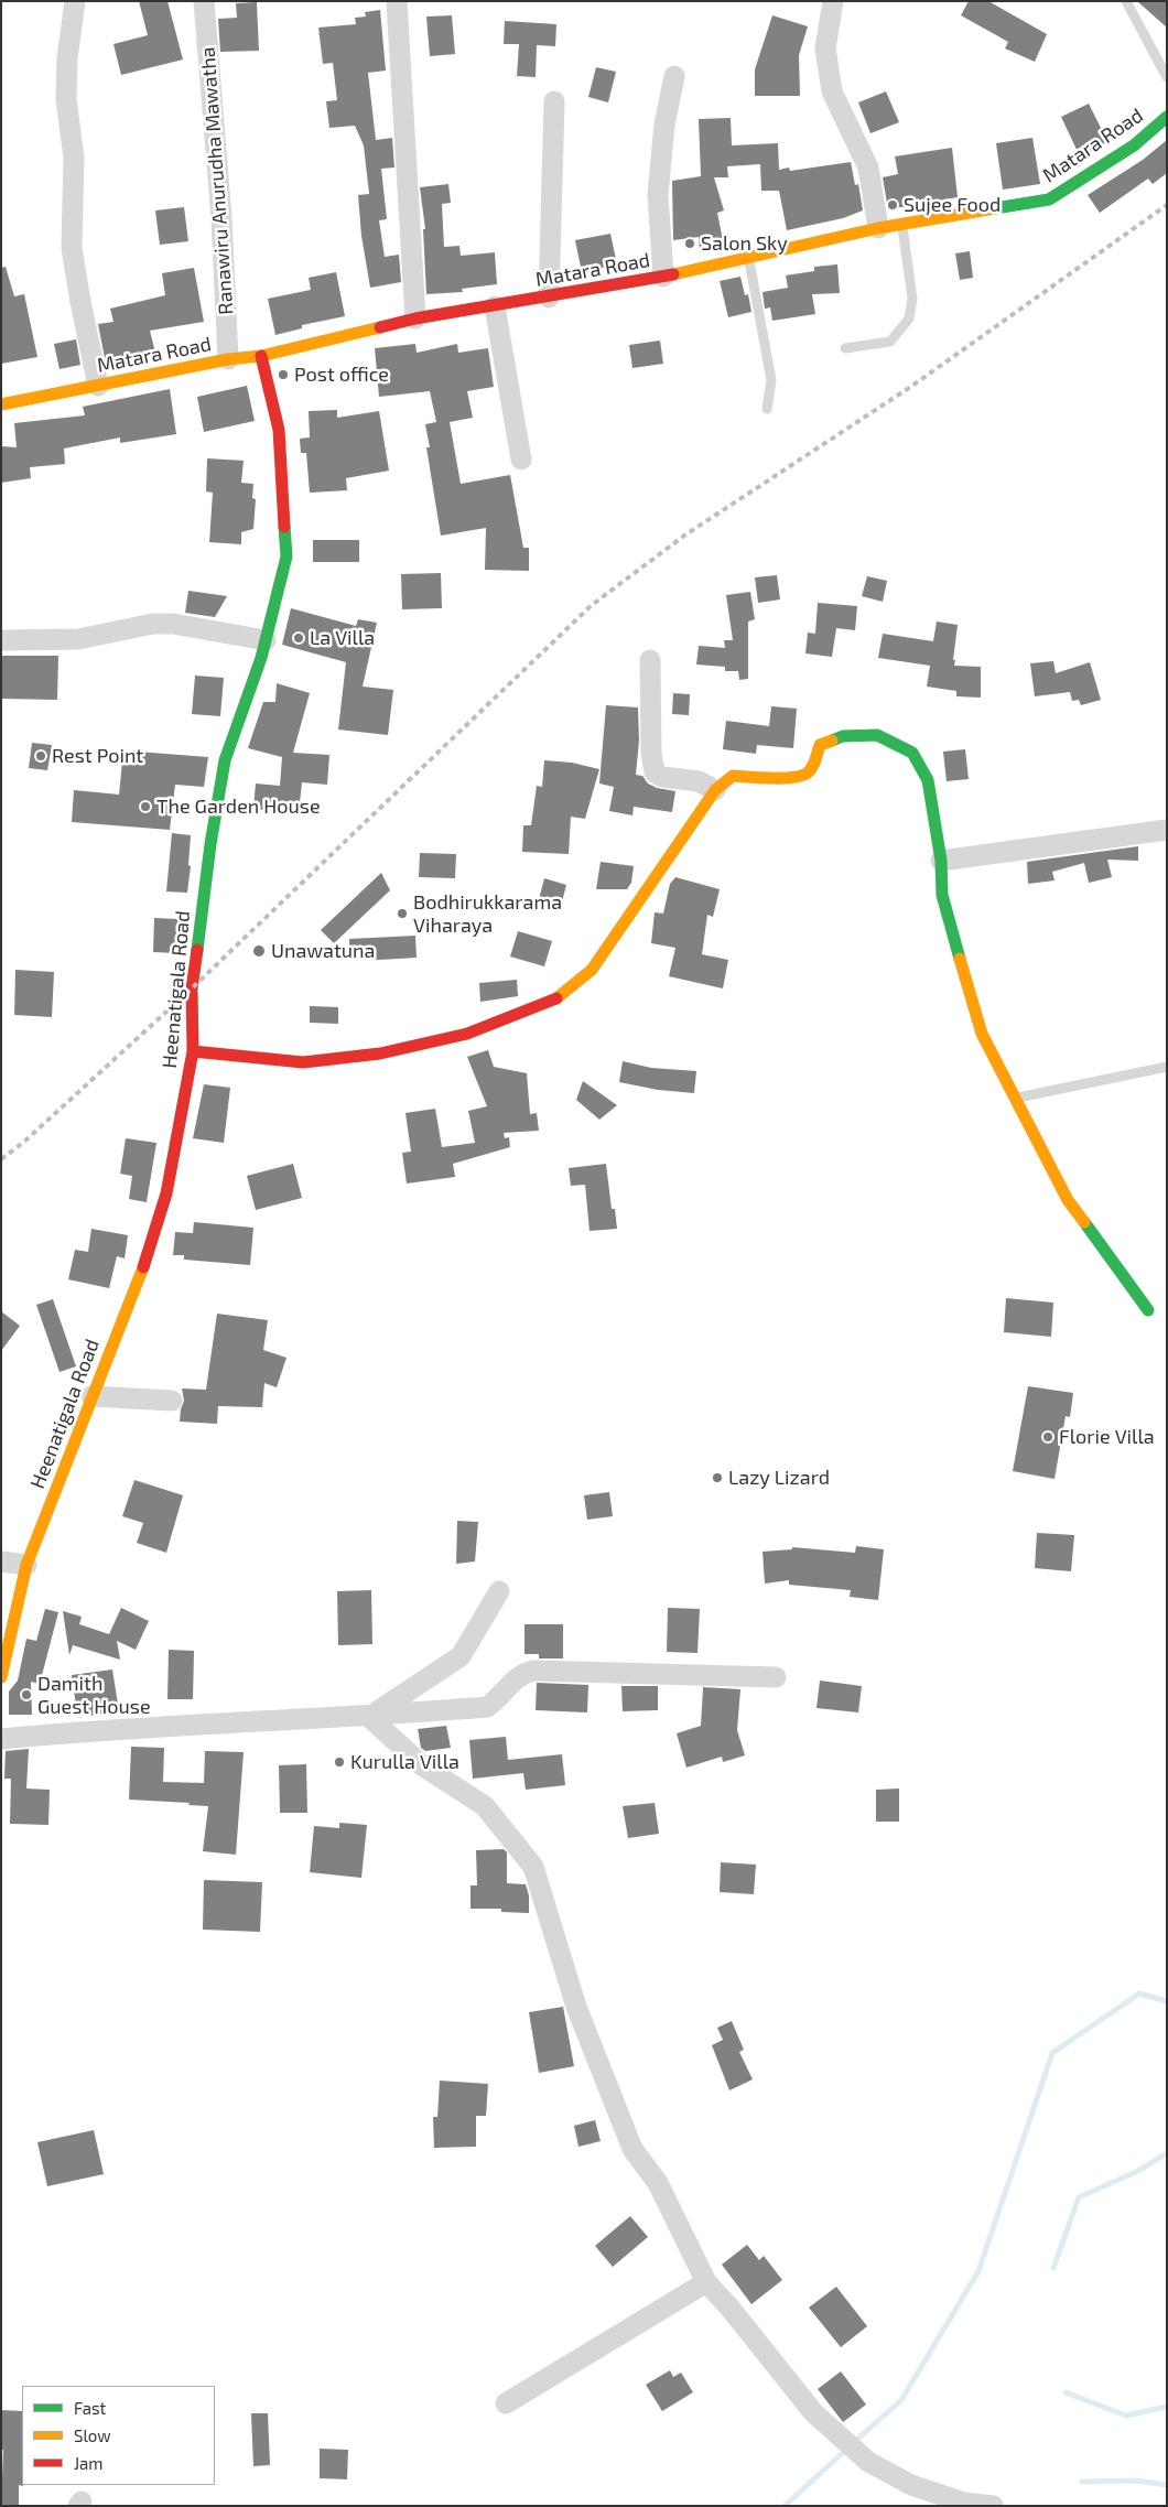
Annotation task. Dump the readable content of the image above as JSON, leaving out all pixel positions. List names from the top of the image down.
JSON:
{
  "streets": {
    "main road": ["Matara Road", "Heenatigala Road"],
    "street": ["Ranawiru Anurudha Mawatha"]
  },
  "crossings": [
    ["Matara Road", "Ranawiru Anurudha Mawatha"],
    ["Matara Road", "Heenatigala Road"]
  ],
  "places": [
    "Sujee Food",
    "Salon Sky",
    "Post office",
    "La Villa",
    "Rest Point",
    "The Garden House",
    "Bodhirukkarama Viharaya",
    "Unawatuna",
    "Florie Villa",
    "Lazy Lizard",
    "Damith Guest House",
    "Kurulla Villa"
  ],
  "legend": ["Fast", "Slow", "Jam"]
}
